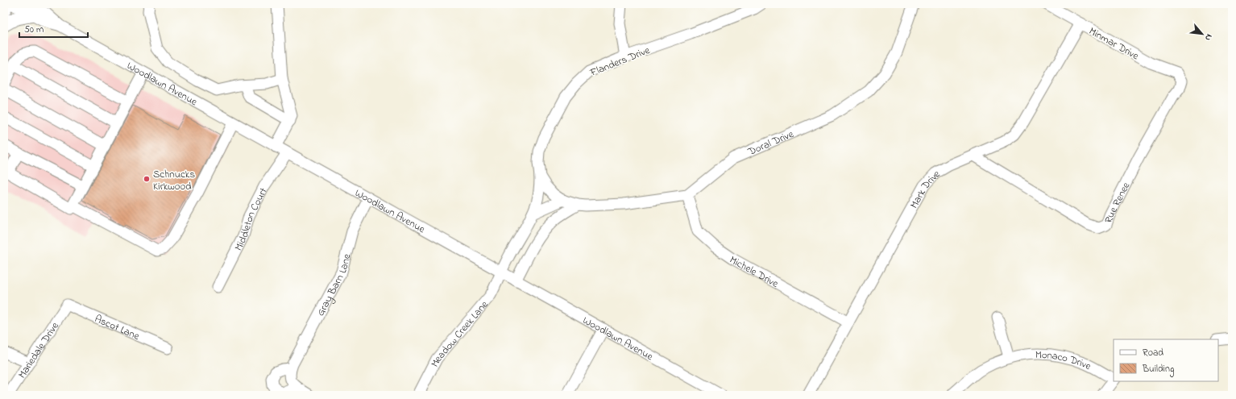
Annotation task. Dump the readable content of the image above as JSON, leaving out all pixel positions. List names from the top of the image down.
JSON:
{
  "streets": {
    "street": [
      "Minmar Drive",
      "Flanders Drive",
      "Woodlawn Avenue",
      "Doral Drive",
      "Mark Drive",
      "Rue Renee",
      "Middleton Court",
      "Michele Drive",
      "Gray Barn Lane",
      "Ascot Lane",
      "Meadow Creek Lane",
      "Mariedale Drive",
      "Monaco Drive"
    ]
  },
  "crossings": [
    ["Minmar Drive", "Mark Drive"],
    ["Minmar Drive", "Rue Renee"],
    ["Flanders Drive", "Woodlawn Avenue"],
    ["Flanders Drive", "Meadow Creek Lane"],
    ["Woodlawn Avenue", "Middleton Court"],
    ["Woodlawn Avenue", "Gray Barn Lane"],
    ["Woodlawn Avenue", "Meadow Creek Lane"],
    ["Doral Drive", "Michele Drive"],
    ["Mark Drive", "Rue Renee"],
    ["Mark Drive", "Michele Drive"],
    ["Ascot Lane", "Mariedale Drive"]
  ],
  "places": ["Schnucks Kirkwood"],
  "legend": ["Road", "Building"],
  "scale_bar": "50 m",
  "north": "bottom right"
}
